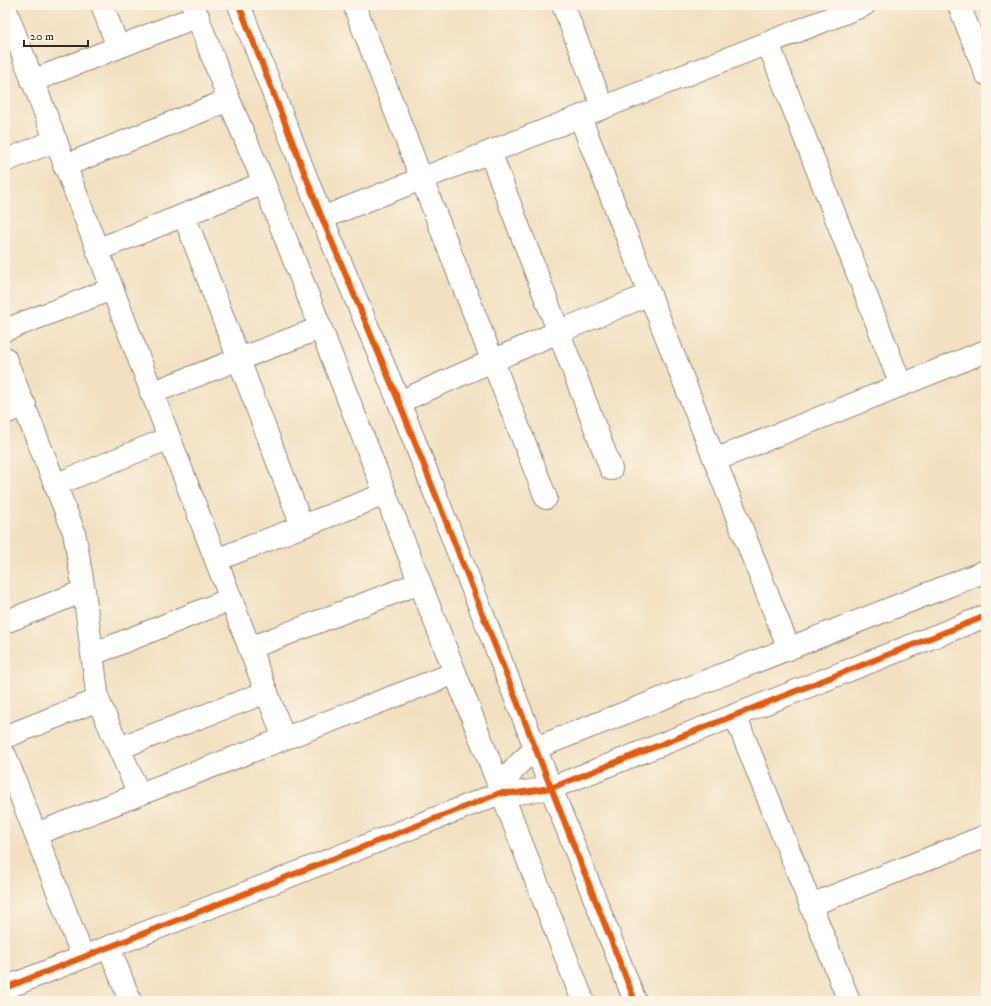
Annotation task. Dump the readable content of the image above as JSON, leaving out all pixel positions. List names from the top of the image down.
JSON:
{
  "scale_bar": "20 m"
}
